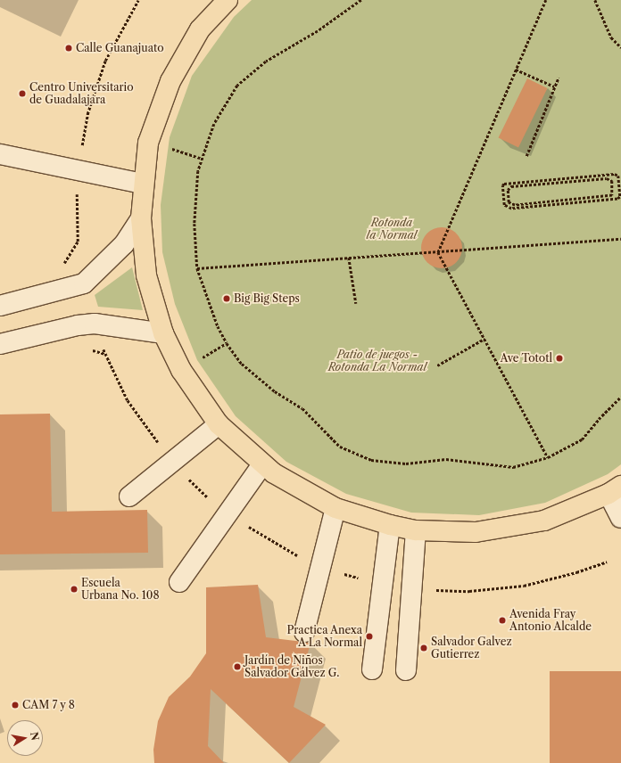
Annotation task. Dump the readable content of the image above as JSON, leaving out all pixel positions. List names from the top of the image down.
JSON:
{
  "parks": ["Rotonda la Normal", "Patio de juegos - Rotonda La Normal"],
  "places": [
    "Calle Guanajuato",
    "Centro Universitario de Guadalajara",
    "Big Big Steps",
    "Ave Tototl",
    "Escuela Urbana No. 108",
    "Avenida Fray Antonio Alcalde",
    "Practica Anexa A La Normal",
    "Salvador Galvez Gutierrez",
    "Jardín de Niños Salvador Gálvez G.",
    "CAM 7 y 8"
  ],
  "north": "right"
}
